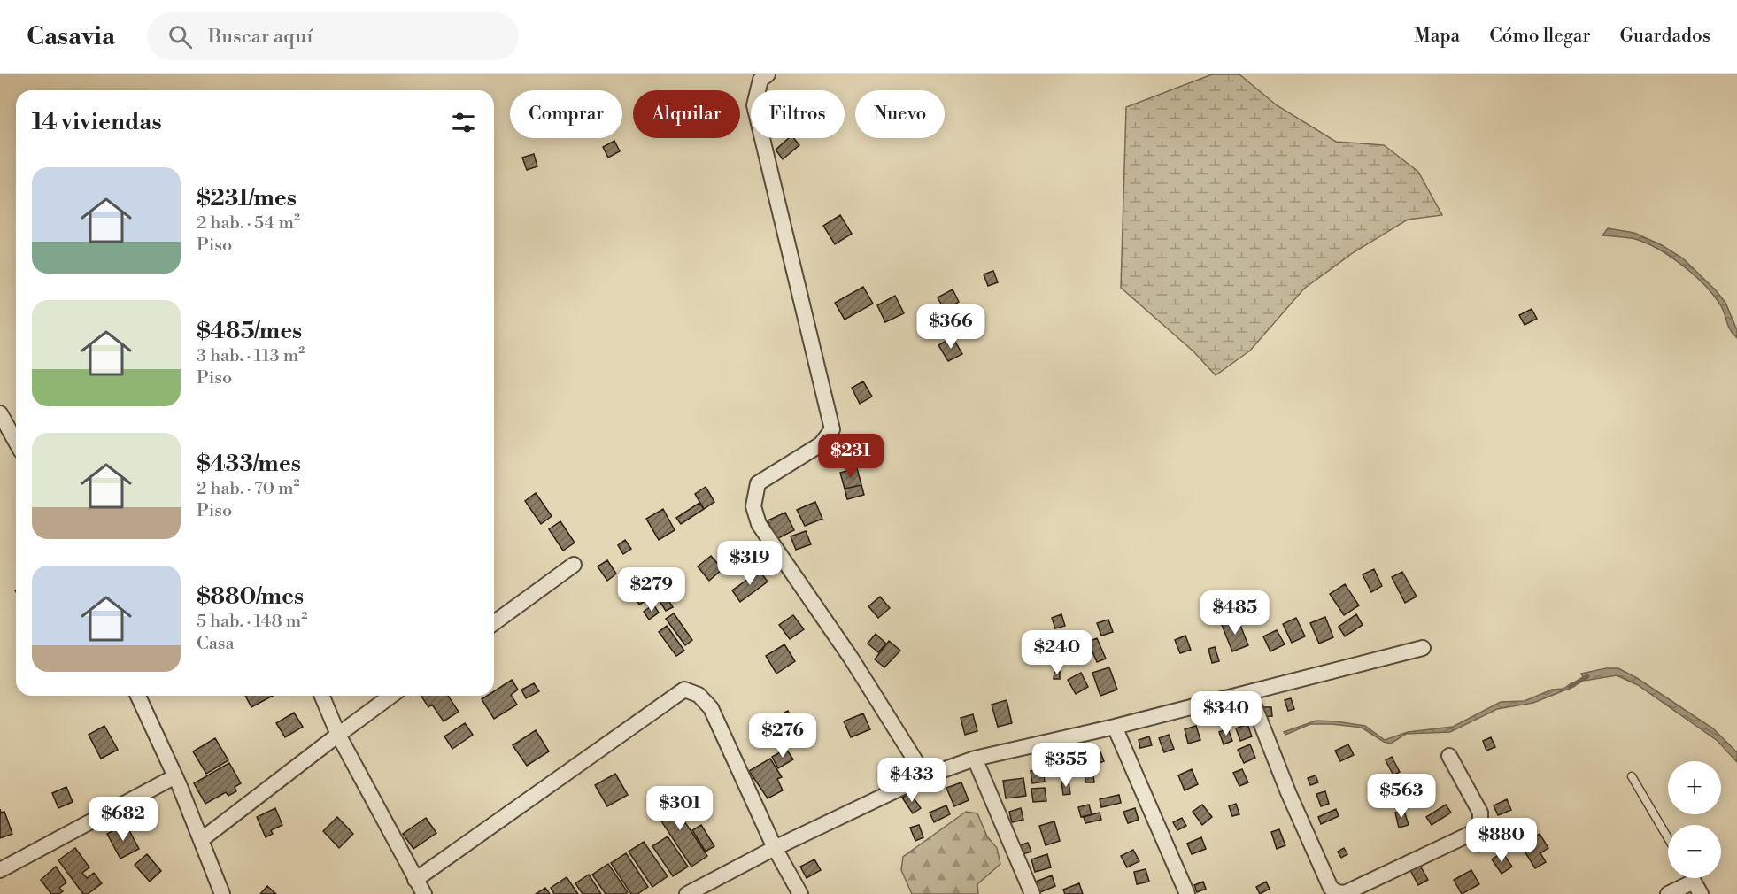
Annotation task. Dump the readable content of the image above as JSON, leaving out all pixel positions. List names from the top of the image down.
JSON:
{
  "page": {
    "header": "Casavia",
    "search": "Buscar aquí",
    "nav": ["Mapa", "Cómo llegar", "Guardados"],
    "chip": [
      "Comprar",
      "Alquilar",
      "Filtros",
      "Nuevo"
    ],
    "heading": "14 viviendas",
    "list": [
      {
        "name": "$231/mes",
        "note": "2 hab. · 54 m² · Piso"
      },
      {
        "name": "$485/mes",
        "note": "3 hab. · 113 m² · Piso"
      },
      {
        "name": "$433/mes",
        "note": "2 hab. · 70 m² · Piso"
      },
      {
        "name": "$880/mes",
        "note": "5 hab. · 148 m² · Casa"
      }
    ],
    "price": [
      "$366",
      "$231",
      "$319",
      "$279",
      "$485",
      "$240",
      "$340",
      "$276",
      "$355",
      "$433",
      "$563",
      "$301",
      "$682",
      "$880"
    ],
    "map_buttons": ["+", "−"]
  }
}
